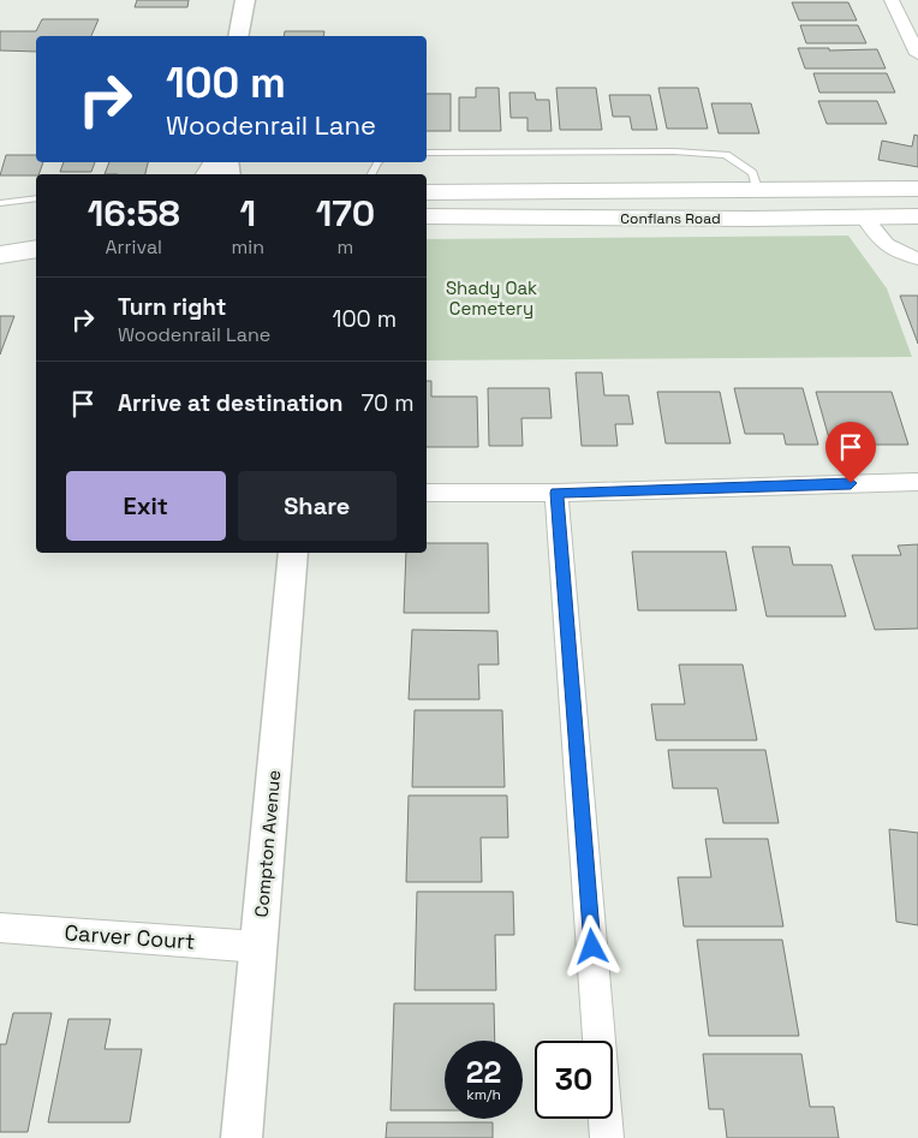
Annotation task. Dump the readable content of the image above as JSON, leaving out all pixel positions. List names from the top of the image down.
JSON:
{
  "streets": {
    "main road": ["Conflans Road"],
    "street": ["Compton Avenue", "Carver Court"]
  },
  "crossings": [
    ["Compton Avenue", "Carver Court"]
  ],
  "parks": ["Shady Oak Cemetery"],
  "page": {
    "turn": ["100 m", "Woodenrail Lane"],
    "eta": [
      "16:58",
      "Arrival",
      "1",
      "min",
      "170",
      "m"
    ],
    "list": [
      {
        "name": "Turn right",
        "note": "Woodenrail Lane",
        "value": "100 m"
      },
      {
        "name": "Arrive at destination",
        "value": "70 m"
      }
    ],
    "buttons": ["Exit", "Share"],
    "speed": "22 km/h",
    "limit": "30"
  }
}
